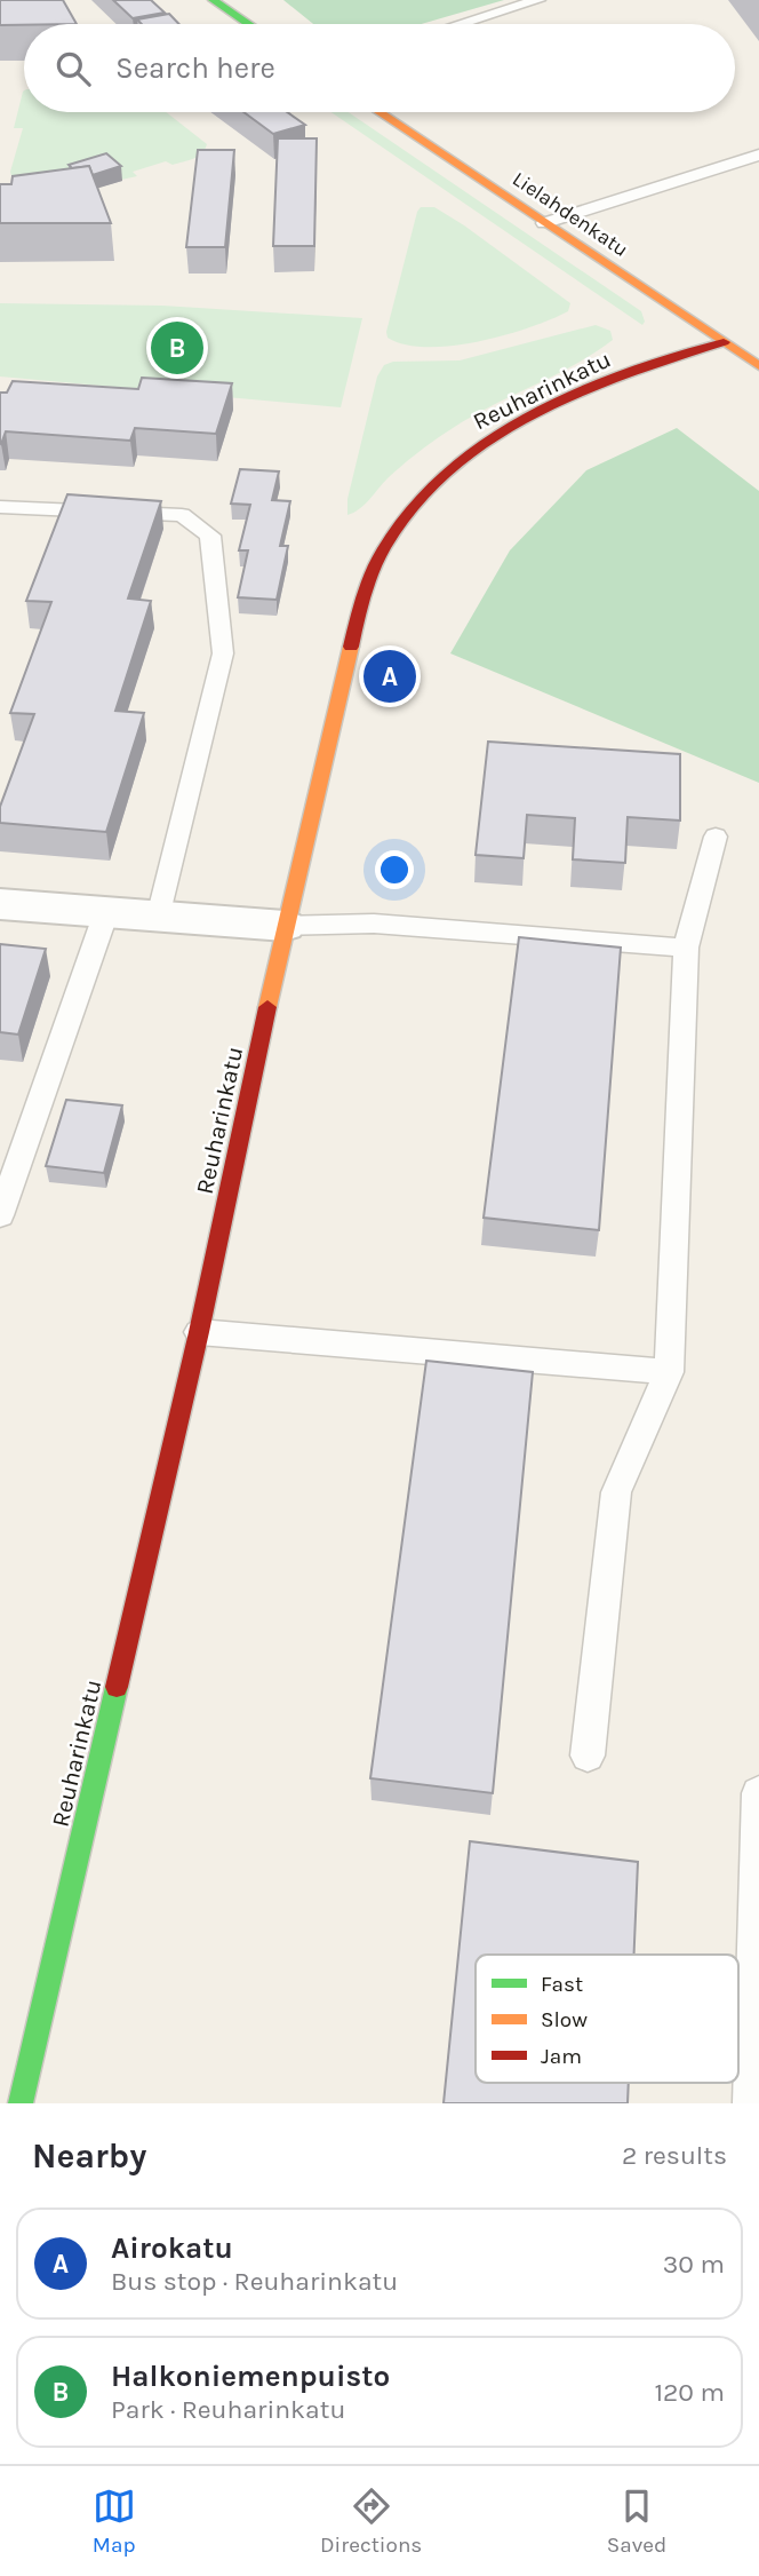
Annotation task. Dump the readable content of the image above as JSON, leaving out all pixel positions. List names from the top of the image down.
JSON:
{
  "streets": {
    "street": ["Lielahdenkatu", "Reuharinkatu"]
  },
  "crossings": [
    ["Lielahdenkatu", "Reuharinkatu"]
  ],
  "legend": ["Fast", "Slow", "Jam"],
  "page": {
    "search": "Search here",
    "pins": ["B", "A"],
    "heading": ["Nearby", "2 results"],
    "list": [
      {
        "mark": "A",
        "name": "Airokatu",
        "note": "Bus stop · Reuharinkatu",
        "value": "30 m"
      },
      {
        "mark": "B",
        "name": "Halkoniemenpuisto",
        "note": "Park · Reuharinkatu",
        "value": "120 m"
      }
    ],
    "nav": ["Map", "Directions", "Saved"]
  }
}
